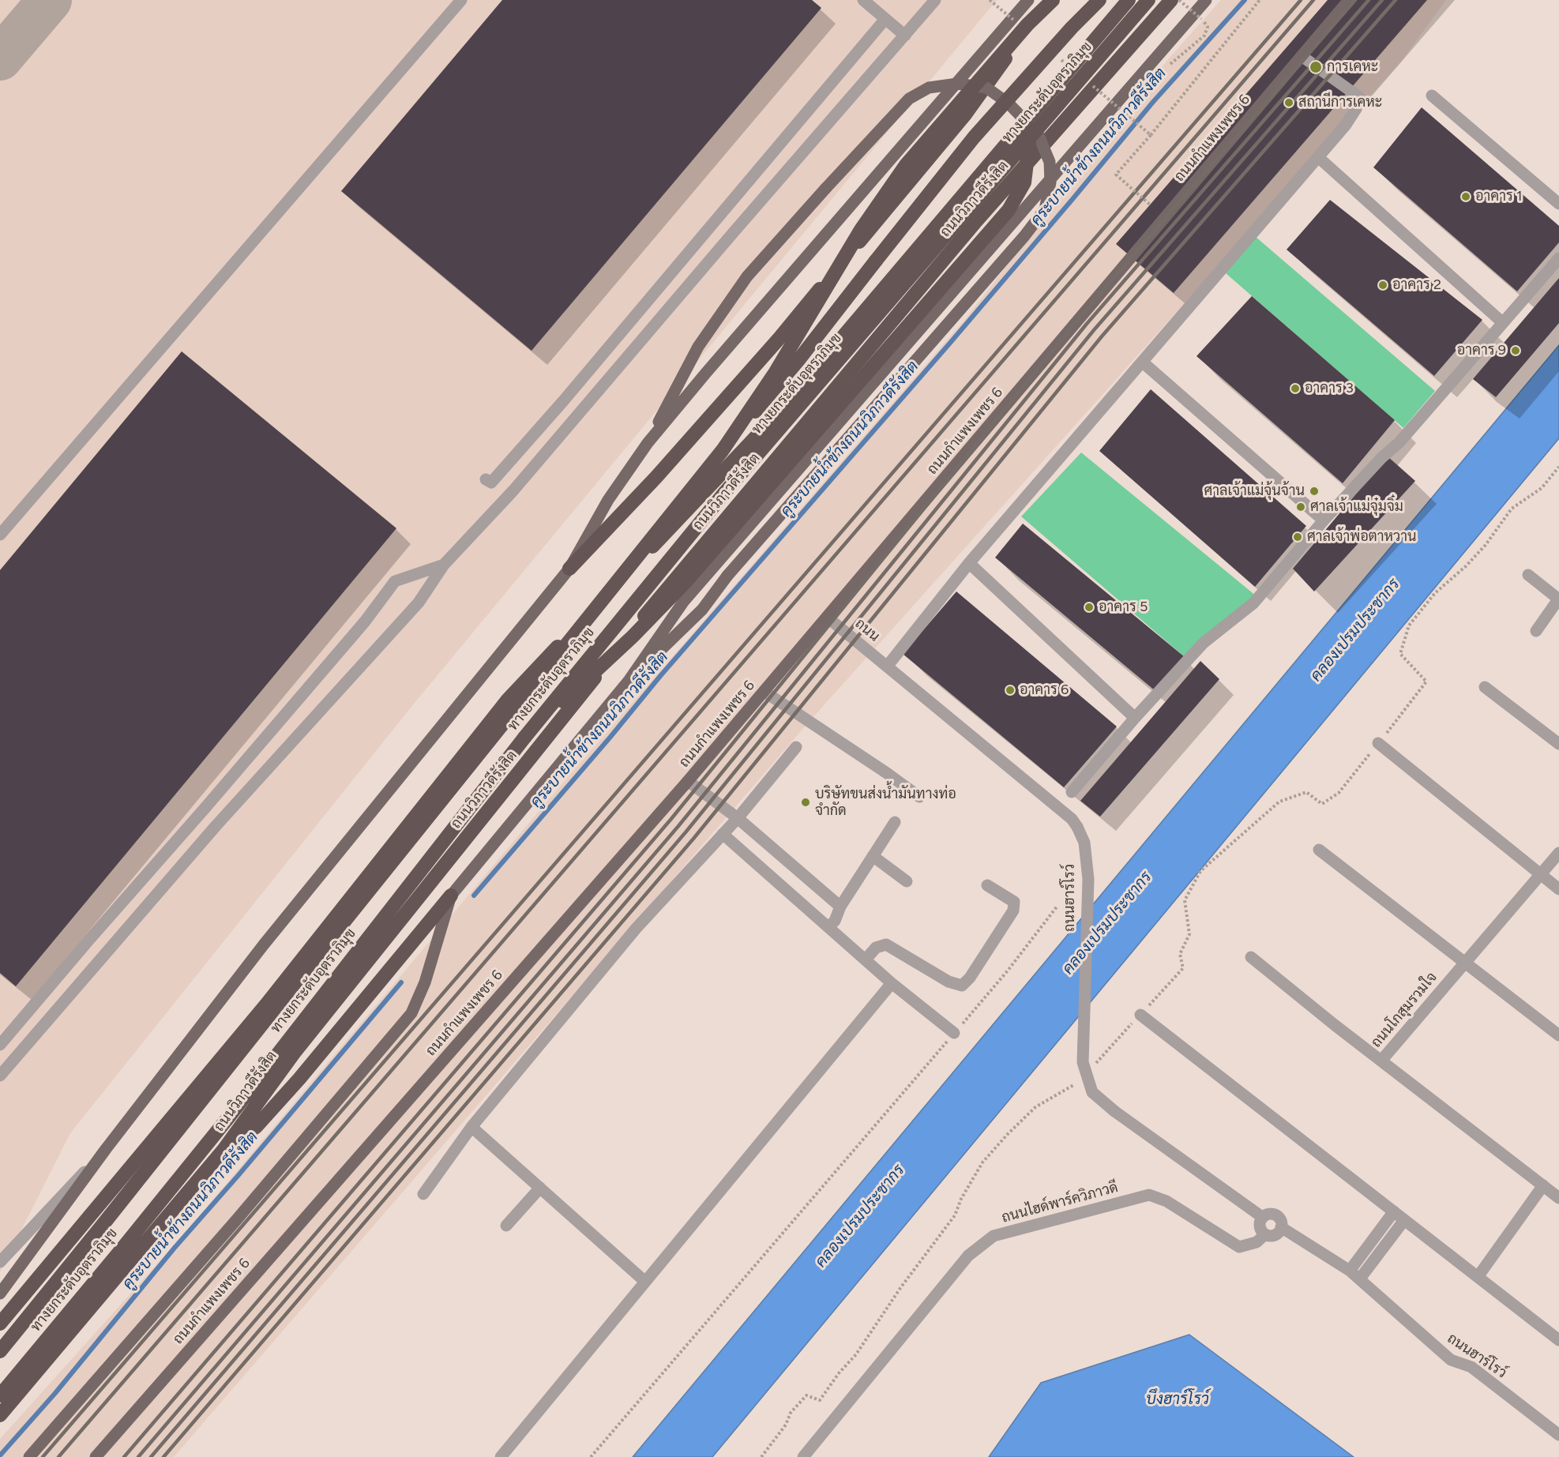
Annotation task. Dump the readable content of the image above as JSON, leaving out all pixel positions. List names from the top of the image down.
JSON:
{
  "streets": {
    "highway": ["ทางยกระดับอุตราภิมุข", "ถนนวิภาวดีรังสิต"],
    "main road": ["ถนนกำแพงเพชร 6"],
    "street": [
      "ถนน",
      "ถนนฮาร์โรว์",
      "ถนนโกสุมรวมใจ",
      "ถนนไฮด์พาร์ควิภาวดี"
    ]
  },
  "crossings": [
    ["ถนนกำแพงเพชร 6", "ถนน"],
    ["ถนน", "ถนนฮาร์โรว์"],
    ["ถนนฮาร์โรว์", "ถนนไฮด์พาร์ควิภาวดี"]
  ],
  "water": ["คูระบายน้ำข้างถนนวิภาวดีรังสิต", "คลองเปรมประชากร", "บึงฮาร์โรว์"],
  "places": [
    "การเคหะ",
    "สถานีการเคหะ",
    "อาคาร 1",
    "อาคาร 2",
    "อาคาร 9",
    "อาคาร 3",
    "ศาลเจ้าแม่จุ้นจ้าน",
    "ศาลเจ้าแม่จุ๋มจิ๋ม",
    "ศาลเจ้าพ่อตาหวาน",
    "อาคาร 5",
    "อาคาร 6",
    "บริษัทขนส่งน้ำมันทางท่อ จำกัด"
  ]
}
